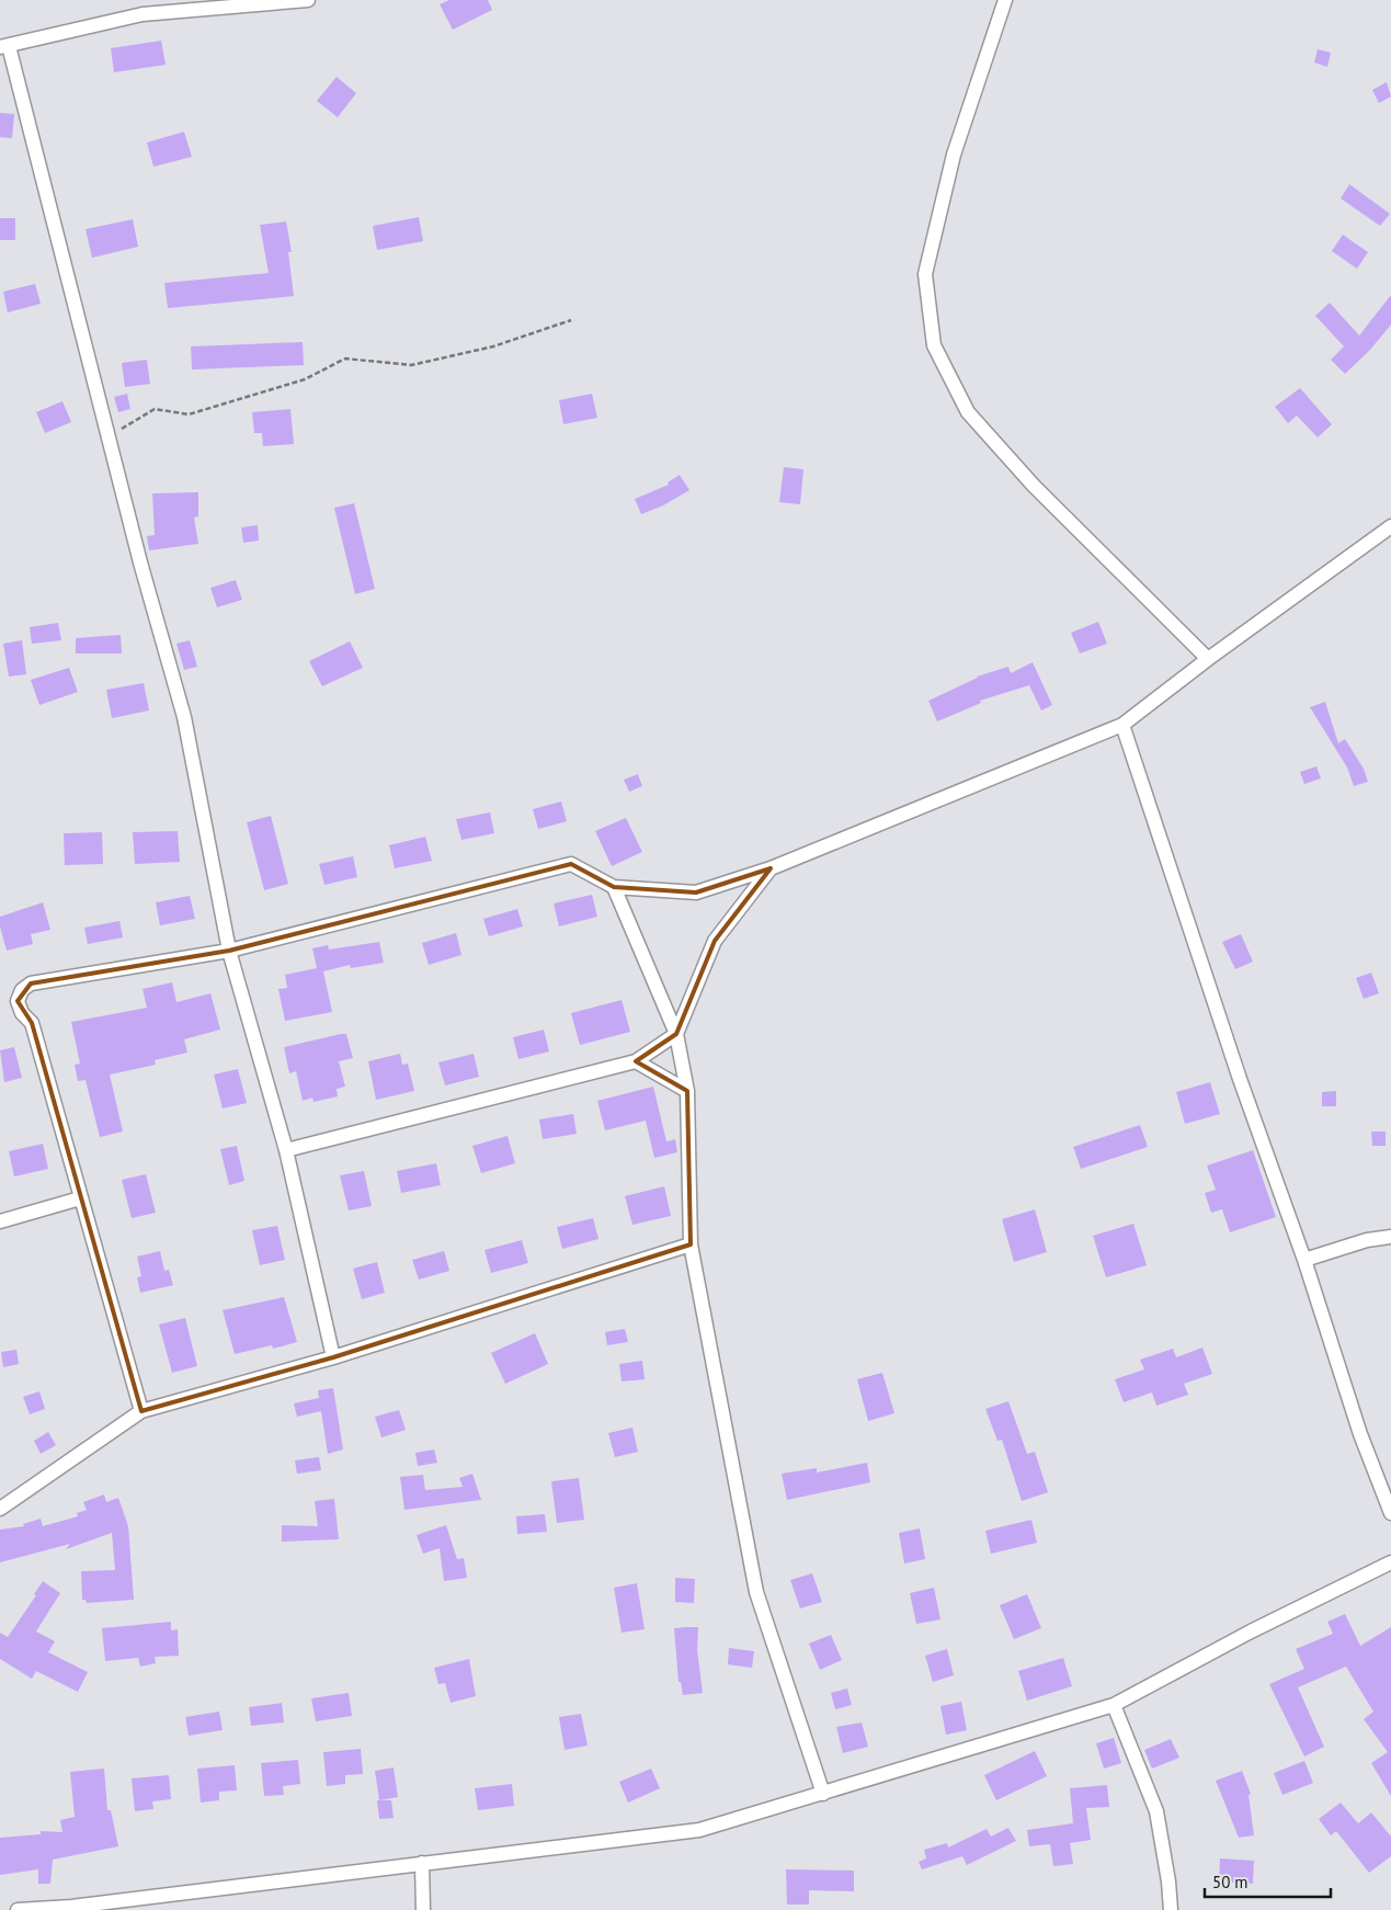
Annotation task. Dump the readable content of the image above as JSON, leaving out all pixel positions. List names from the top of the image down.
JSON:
{
  "scale_bar": "50 m"
}
